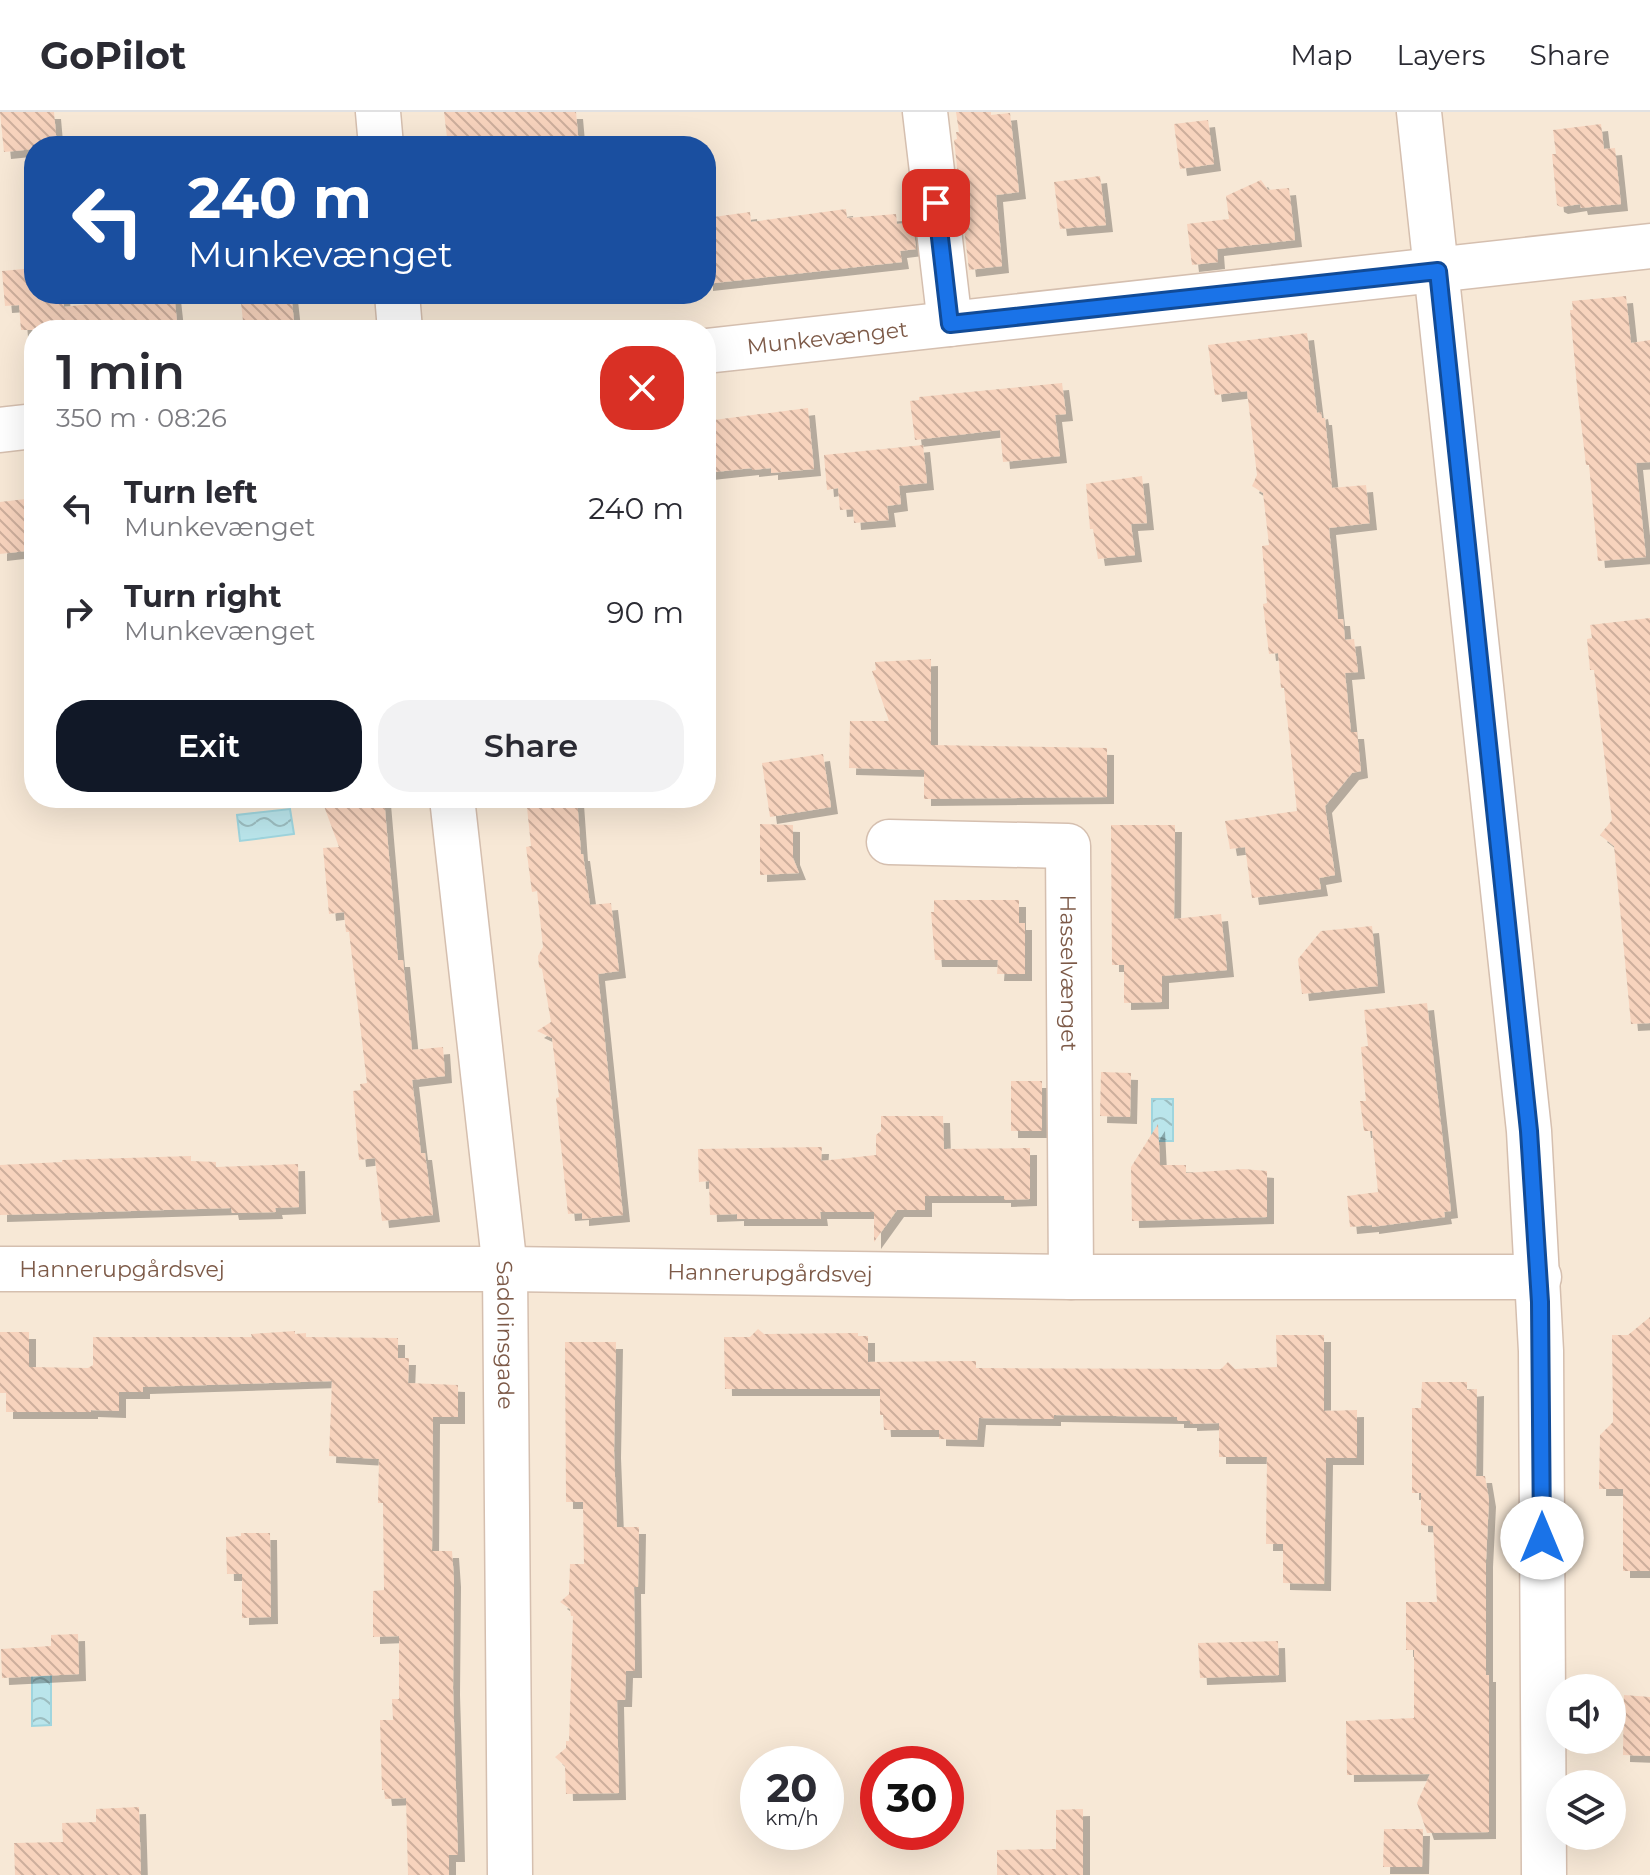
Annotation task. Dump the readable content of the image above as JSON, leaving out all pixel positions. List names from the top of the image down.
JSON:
{
  "streets": {
    "street": [
      "Munkevænget",
      "Hasselvænget",
      "Hannerupgårdsvej",
      "Sadolinsgade"
    ]
  },
  "crossings": [
    ["Hasselvænget", "Hannerupgårdsvej"],
    ["Hannerupgårdsvej", "Sadolinsgade"]
  ],
  "page": {
    "header": "GoPilot",
    "nav": ["Map", "Layers", "Share"],
    "turn": ["240 m", "Munkevænget"],
    "heading": ["1 min", "350 m · 08:26"],
    "list": [
      {
        "name": "Turn left",
        "note": "Munkevænget",
        "value": "240 m"
      },
      {
        "name": "Turn right",
        "note": "Munkevænget",
        "value": "90 m"
      }
    ],
    "buttons": ["Exit", "Share"],
    "speed": "20 km/h",
    "limit": "30"
  }
}
